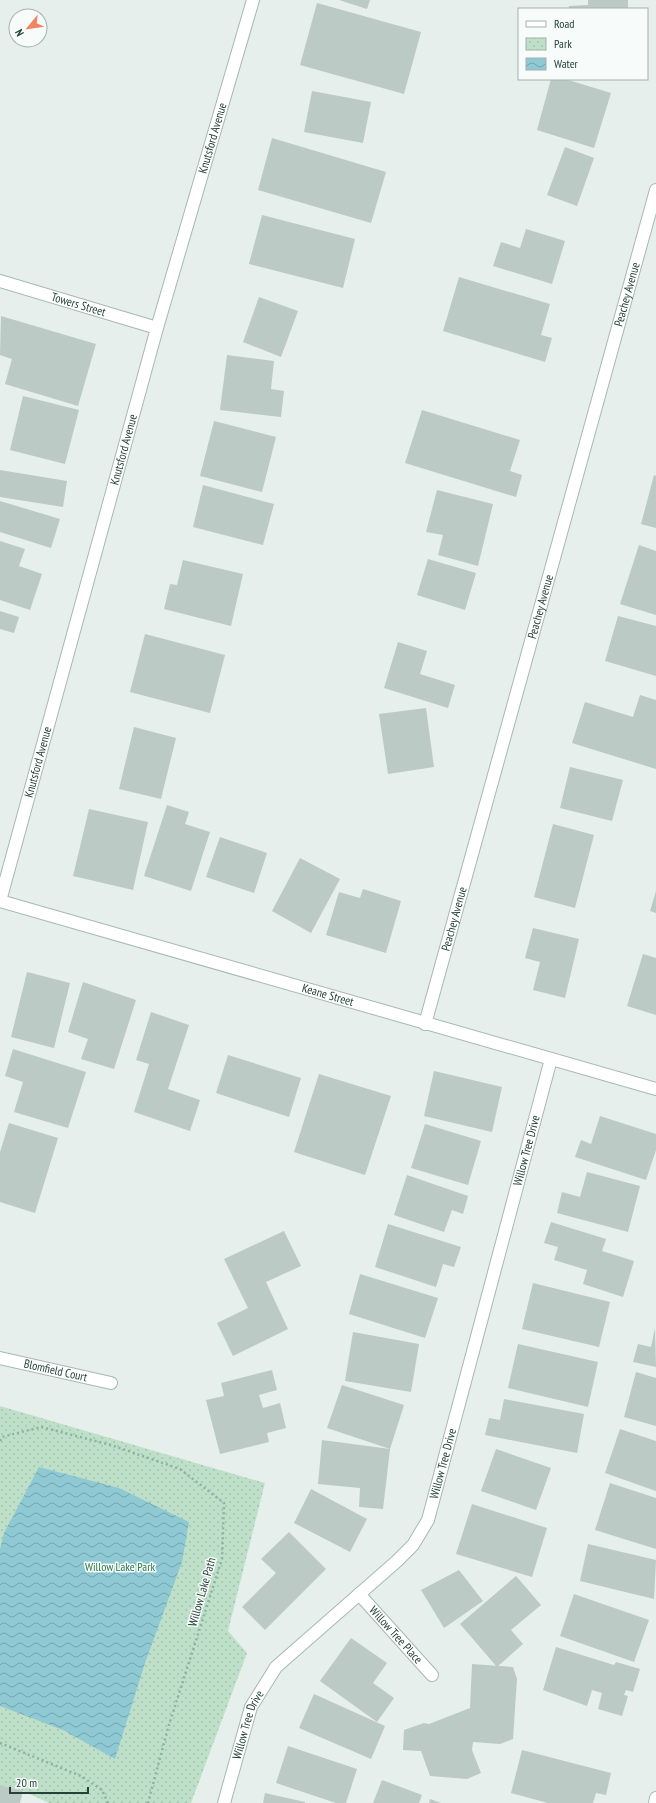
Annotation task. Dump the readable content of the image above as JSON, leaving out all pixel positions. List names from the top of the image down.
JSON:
{
  "streets": {
    "street": [
      "Knutsford Avenue",
      "Peachey Avenue",
      "Towers Street",
      "Keane Street",
      "Willow Tree Drive",
      "Blomfield Court",
      "Willow Tree Place"
    ],
    "path": ["Willow Lake Path"]
  },
  "crossings": [
    ["Knutsford Avenue", "Towers Street"],
    ["Knutsford Avenue", "Keane Street"],
    ["Peachey Avenue", "Keane Street"],
    ["Keane Street", "Willow Tree Drive"],
    ["Willow Tree Drive", "Willow Tree Place"]
  ],
  "parks": ["Willow Lake Park"],
  "legend": ["Road", "Park", "Water"],
  "scale_bar": "20 m",
  "north": "bottom left"
}
